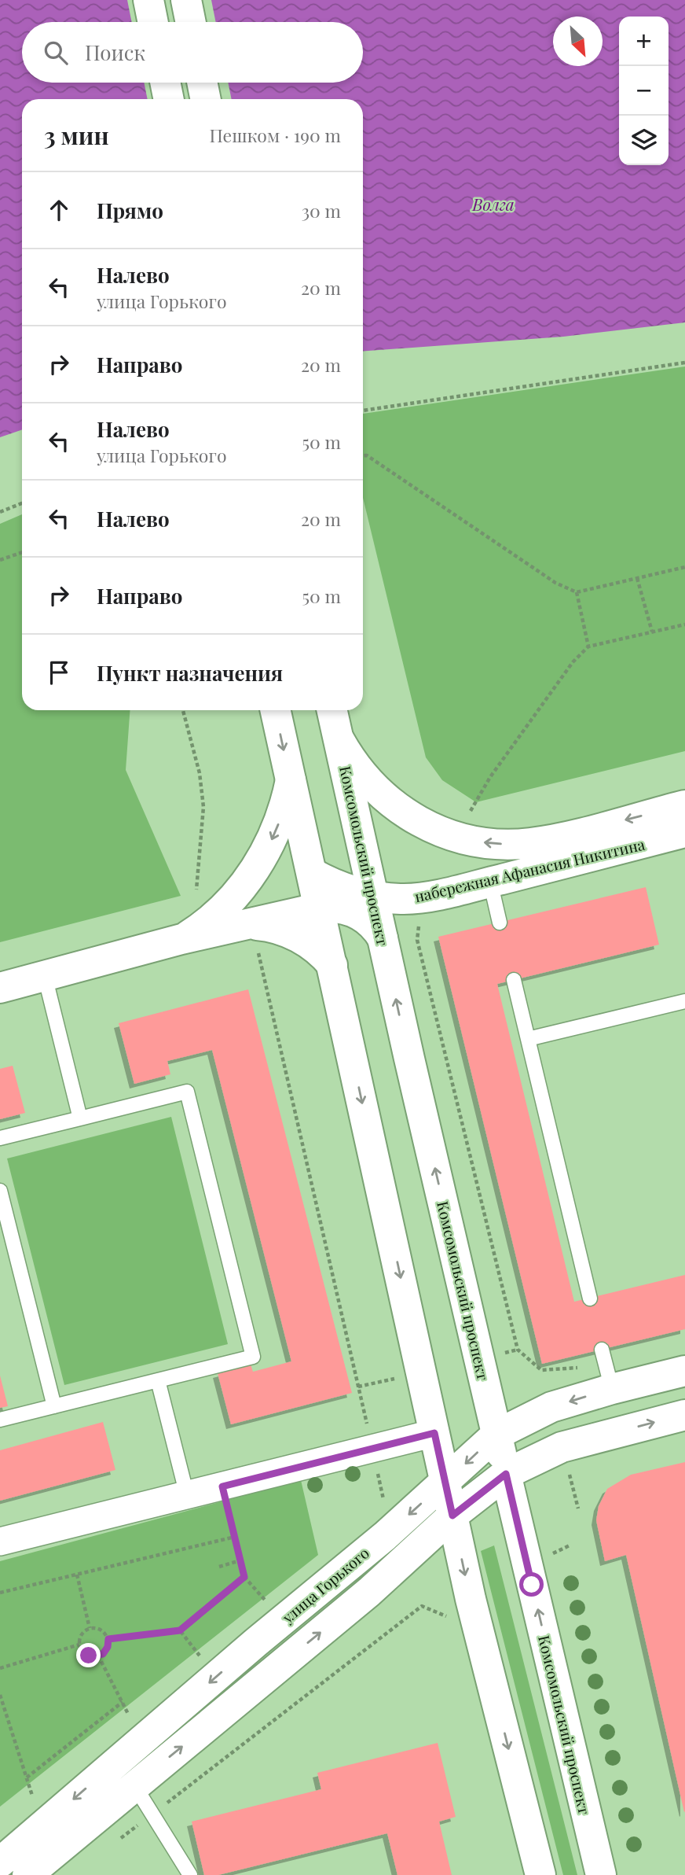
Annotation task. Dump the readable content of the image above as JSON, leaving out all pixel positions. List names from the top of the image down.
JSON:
{
  "streets": {
    "main road": ["Комсомольский проспект", "набережная Афанасия Никитина", "улица Горького"]
  },
  "crossings": [
    ["Комсомольский проспект", "набережная Афанасия Никитина"],
    ["Комсомольский проспект", "улица Горького"]
  ],
  "water": ["Волга"],
  "north": "bottom right",
  "page": {
    "map_buttons": ["+", "−"],
    "search": "Поиск",
    "heading": ["3 мин", "Пешком · 190 m"],
    "list": [
      ["Прямо", "30 m"],
      ["Налево", "улица Горького", "20 m"],
      ["Направо", "20 m"],
      ["Налево", "улица Горького", "50 m"],
      ["Налево", "20 m"],
      ["Направо", "50 m"],
      "Пункт назначения"
    ]
  }
}
